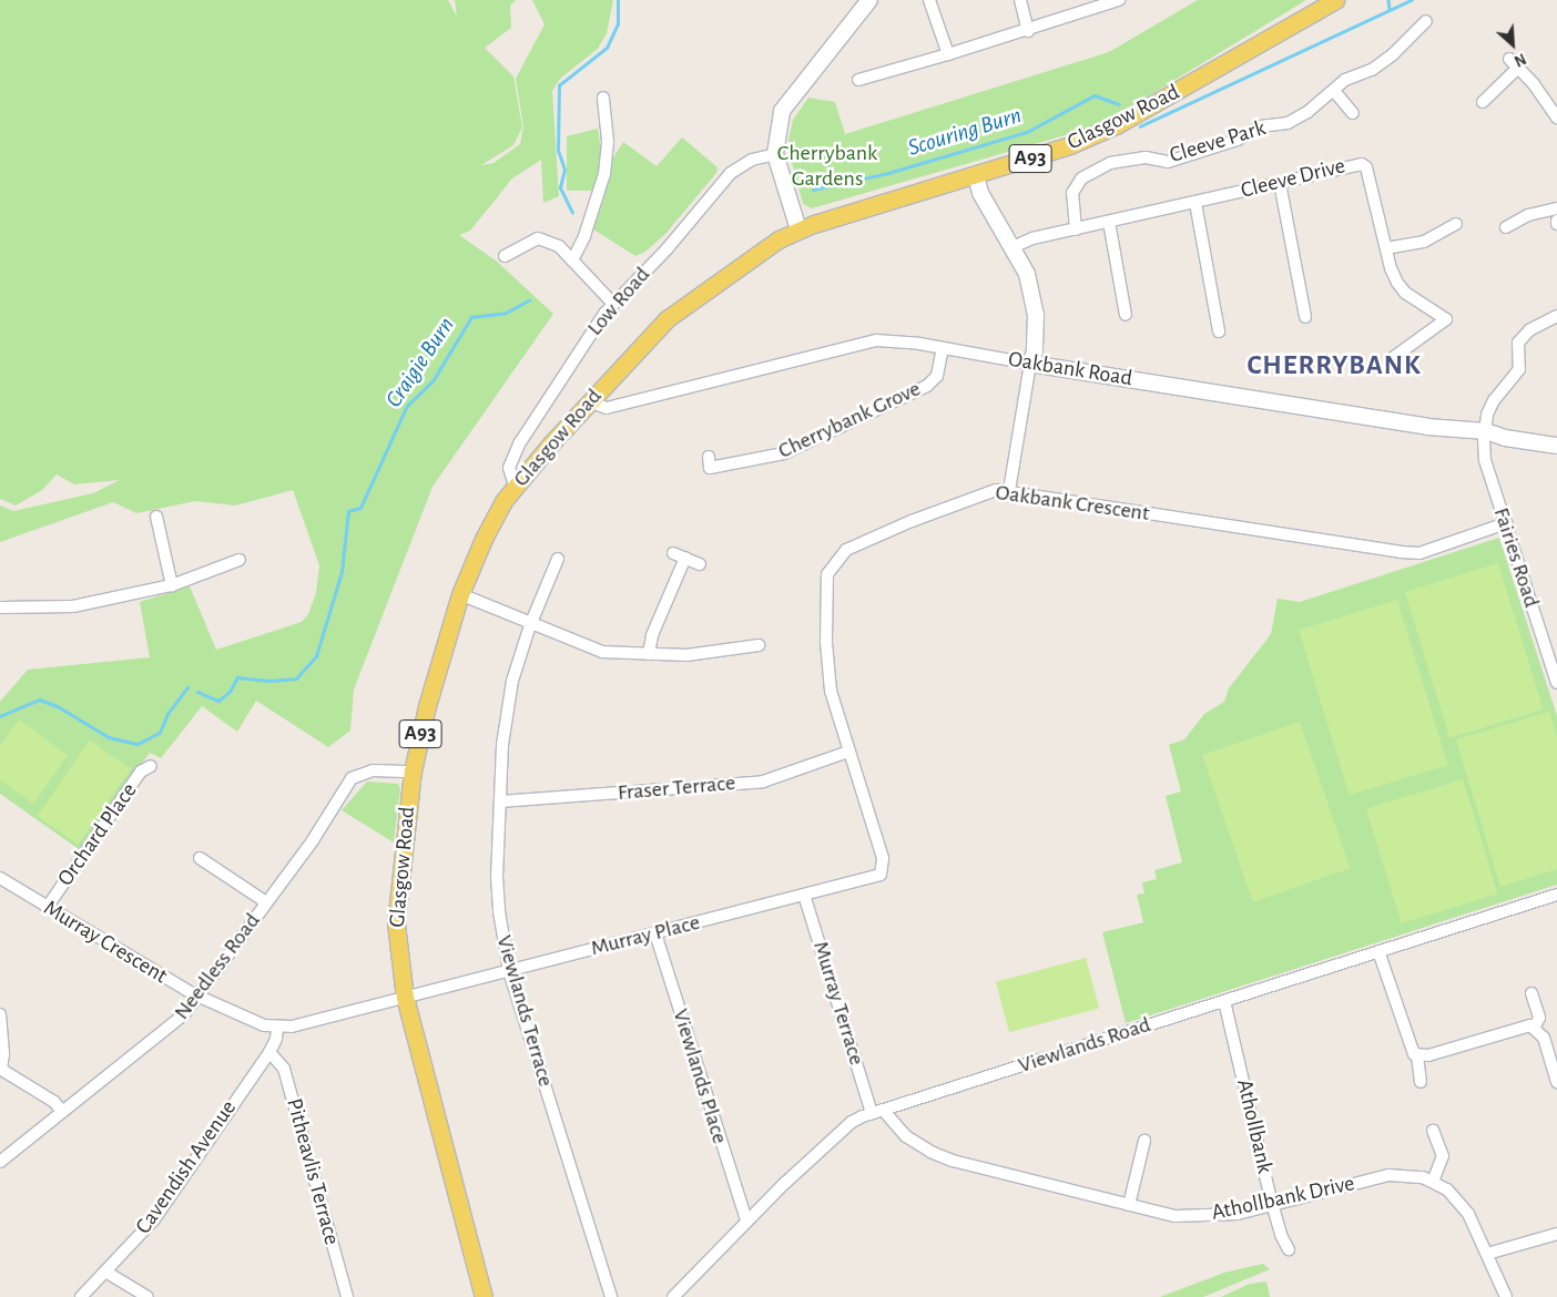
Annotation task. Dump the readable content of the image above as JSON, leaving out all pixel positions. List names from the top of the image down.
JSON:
{
  "streets": {
    "main road": ["Glasgow Road", "A93"],
    "street": [
      "Cleeve Park",
      "Cleeve Drive",
      "Low Road",
      "Oakbank Road",
      "Cherrybank Grove",
      "Oakbank Crescent",
      "Fairies Road",
      "Fraser Terrace",
      "Orchard Place",
      "Murray Place",
      "Murray Crescent",
      "Needless Road",
      "Murray Terrace",
      "Viewlands Terrace",
      "Viewlands Road",
      "Viewlands Place",
      "Athollbank",
      "Cavendish Avenue",
      "Pitheavlis Terrace",
      "Athollbank Drive"
    ]
  },
  "crossings": [
    ["Glasgow Road", "Low Road"],
    ["Glasgow Road", "Oakbank Road"],
    ["Glasgow Road", "Murray Place"],
    ["Glasgow Road", "Needless Road"],
    ["Cleeve Park", "Cleeve Drive"],
    ["Oakbank Road", "Cherrybank Grove"],
    ["Oakbank Road", "Fairies Road"],
    ["Oakbank Crescent", "Fairies Road"],
    ["Oakbank Crescent", "Fraser Terrace"],
    ["Oakbank Crescent", "Murray Place"],
    ["Fraser Terrace", "Viewlands Terrace"],
    ["Orchard Place", "Murray Crescent"],
    ["Murray Place", "Murray Terrace"],
    ["Murray Place", "Viewlands Terrace"],
    ["Murray Place", "Viewlands Place"],
    ["Murray Crescent", "Needless Road"],
    ["Murray Crescent", "Cavendish Avenue"],
    ["Murray Terrace", "Viewlands Road"],
    ["Murray Terrace", "Athollbank Drive"],
    ["Viewlands Road", "Viewlands Place"],
    ["Viewlands Road", "Athollbank"],
    ["Viewlands Road", "Athollbank Drive"],
    ["Athollbank", "Athollbank Drive"],
    ["Cavendish Avenue", "Pitheavlis Terrace"]
  ],
  "districts": ["CHERRYBANK"],
  "water": ["Scouring Burn", "Craigie Burn"],
  "parks": ["Cherrybank Gardens"],
  "north": "bottom right"
}
